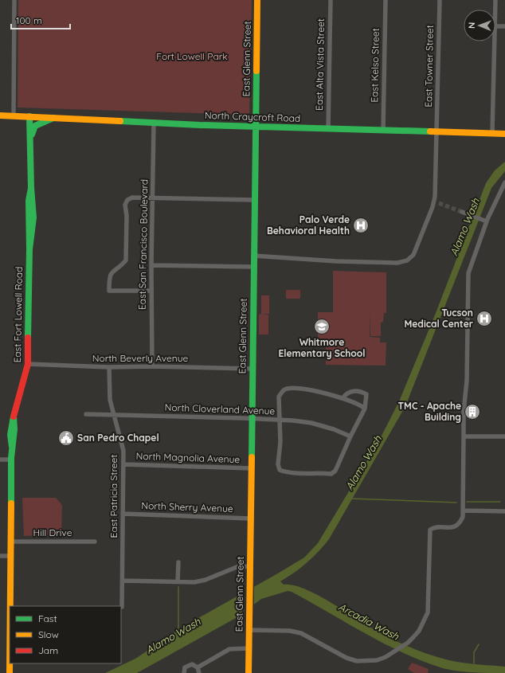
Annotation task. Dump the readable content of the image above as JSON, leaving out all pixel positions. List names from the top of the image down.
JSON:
{
  "streets": {
    "street": [
      "East Glenn Street",
      "East Alta Vista Street",
      "East Kelso Street",
      "East Towner Street",
      "North Craycroft Road",
      "East San Francisco Boulevard",
      "East Fort Lowell Road",
      "North Beverly Avenue",
      "North Cloverland Avenue",
      "North Magnolia Avenue",
      "East Patricia Street",
      "North Sherry Avenue",
      "Hill Drive"
    ]
  },
  "crossings": [
    ["East Glenn Street", "East Towner Street"],
    ["East Glenn Street", "North Craycroft Road"],
    ["East Glenn Street", "North Beverly Avenue"],
    ["East Glenn Street", "North Cloverland Avenue"],
    ["East Glenn Street", "North Magnolia Avenue"],
    ["East Glenn Street", "North Sherry Avenue"],
    ["East Alta Vista Street", "North Craycroft Road"],
    ["East Kelso Street", "North Craycroft Road"],
    ["East Towner Street", "North Craycroft Road"],
    ["North Craycroft Road", "East San Francisco Boulevard"],
    ["North Craycroft Road", "East Fort Lowell Road"],
    ["East San Francisco Boulevard", "North Beverly Avenue"],
    ["East Fort Lowell Road", "North Beverly Avenue"],
    ["East Fort Lowell Road", "Hill Drive"],
    ["North Beverly Avenue", "East Patricia Street"],
    ["North Cloverland Avenue", "East Patricia Street"],
    ["North Magnolia Avenue", "East Patricia Street"],
    ["East Patricia Street", "North Sherry Avenue"]
  ],
  "water": ["Alamo Wash", "Arcadia Wash"],
  "parks": ["Fort Lowell Park"],
  "places": {
    "hospital": ["Palo Verde Behavioral Health", "Tucson Medical Center"],
    "school or university": ["Whitmore Elementary School"],
    "building": ["TMC - Apache Building"],
    "public building": ["San Pedro Chapel"]
  },
  "legend": ["Fast", "Slow", "Jam"],
  "scale_bar": "100 m",
  "north": "left"
}
